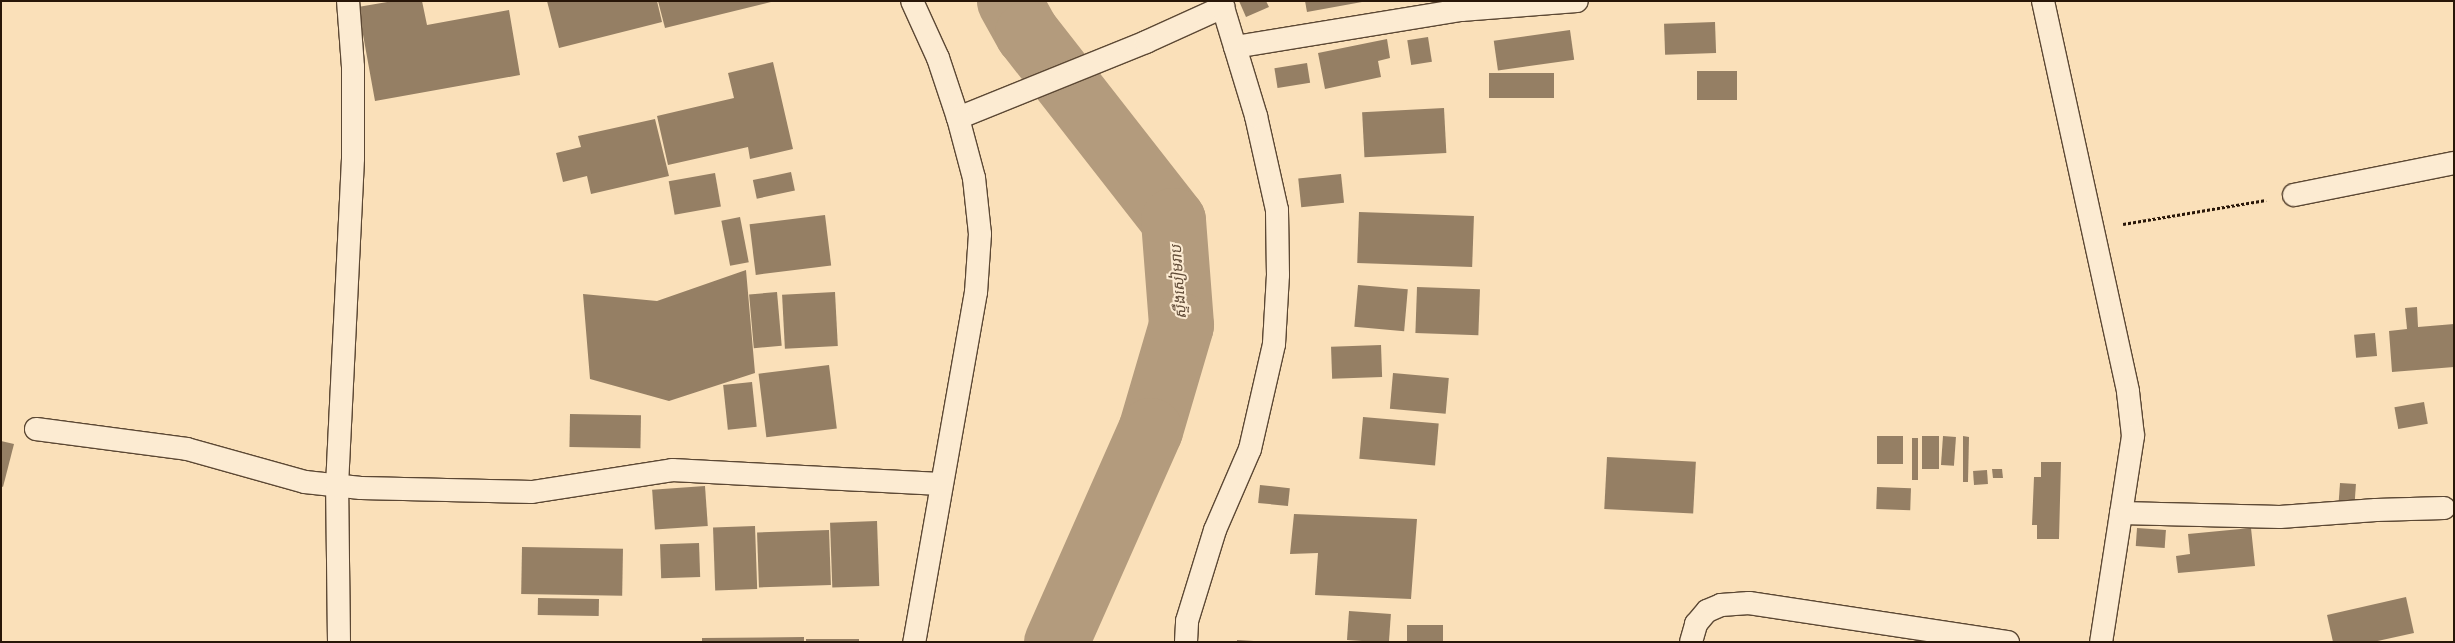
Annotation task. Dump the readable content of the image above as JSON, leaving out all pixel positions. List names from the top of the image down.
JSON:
{
  "water": ["ស្ទឹងសៀមរាប"]
}
